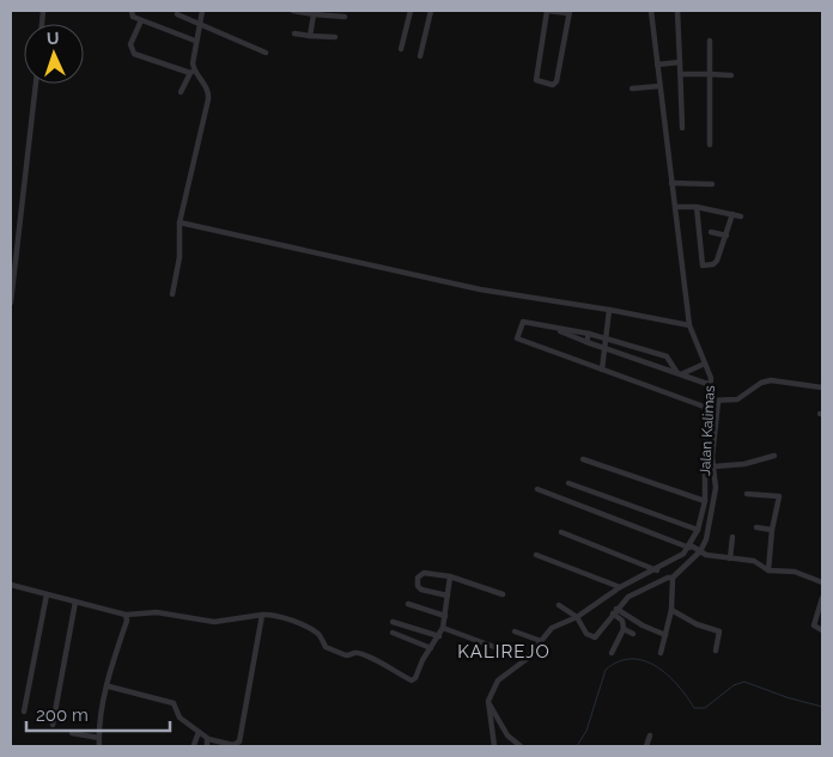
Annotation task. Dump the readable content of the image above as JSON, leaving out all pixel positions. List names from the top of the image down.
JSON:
{
  "streets": {
    "street": ["Jalan Kalimas"]
  },
  "districts": ["KALIREJO"],
  "scale_bar": "200 m",
  "north": "top"
}
